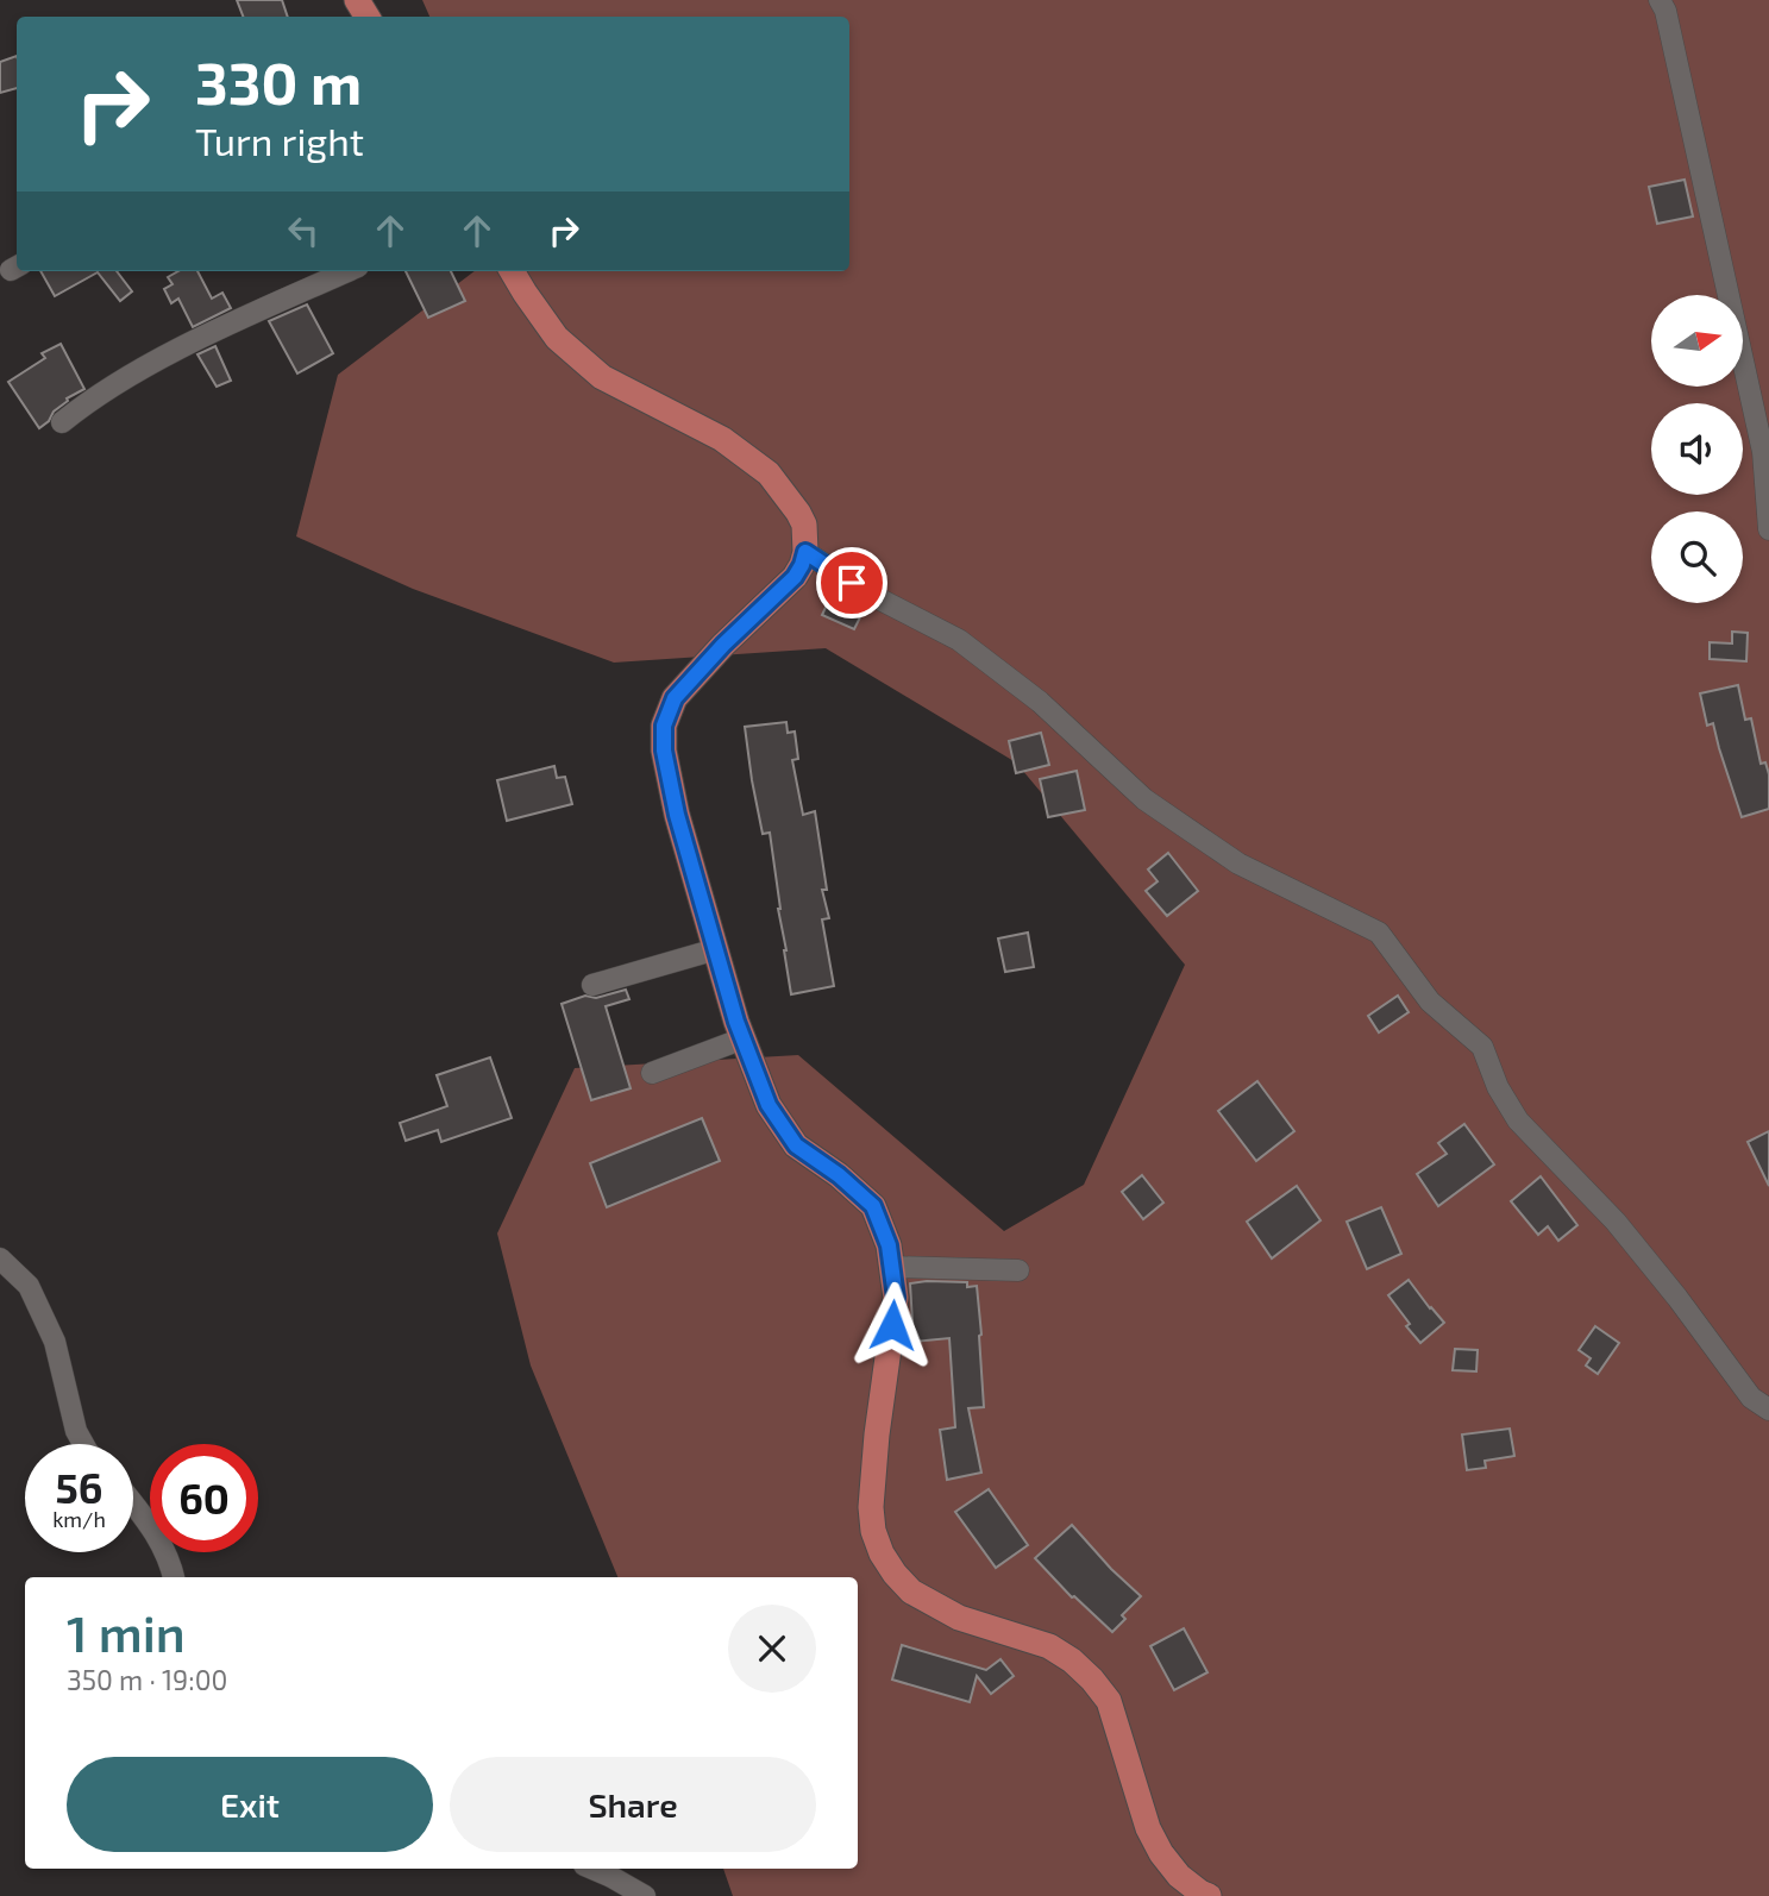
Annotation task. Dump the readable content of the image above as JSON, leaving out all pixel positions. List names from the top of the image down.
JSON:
{
  "north": "right",
  "page": {
    "turn": ["330 m", "Turn right"],
    "speed": "56 km/h",
    "limit": "60",
    "heading": ["1 min", "350 m · 19:00"],
    "buttons": ["Exit", "Share"]
  }
}
